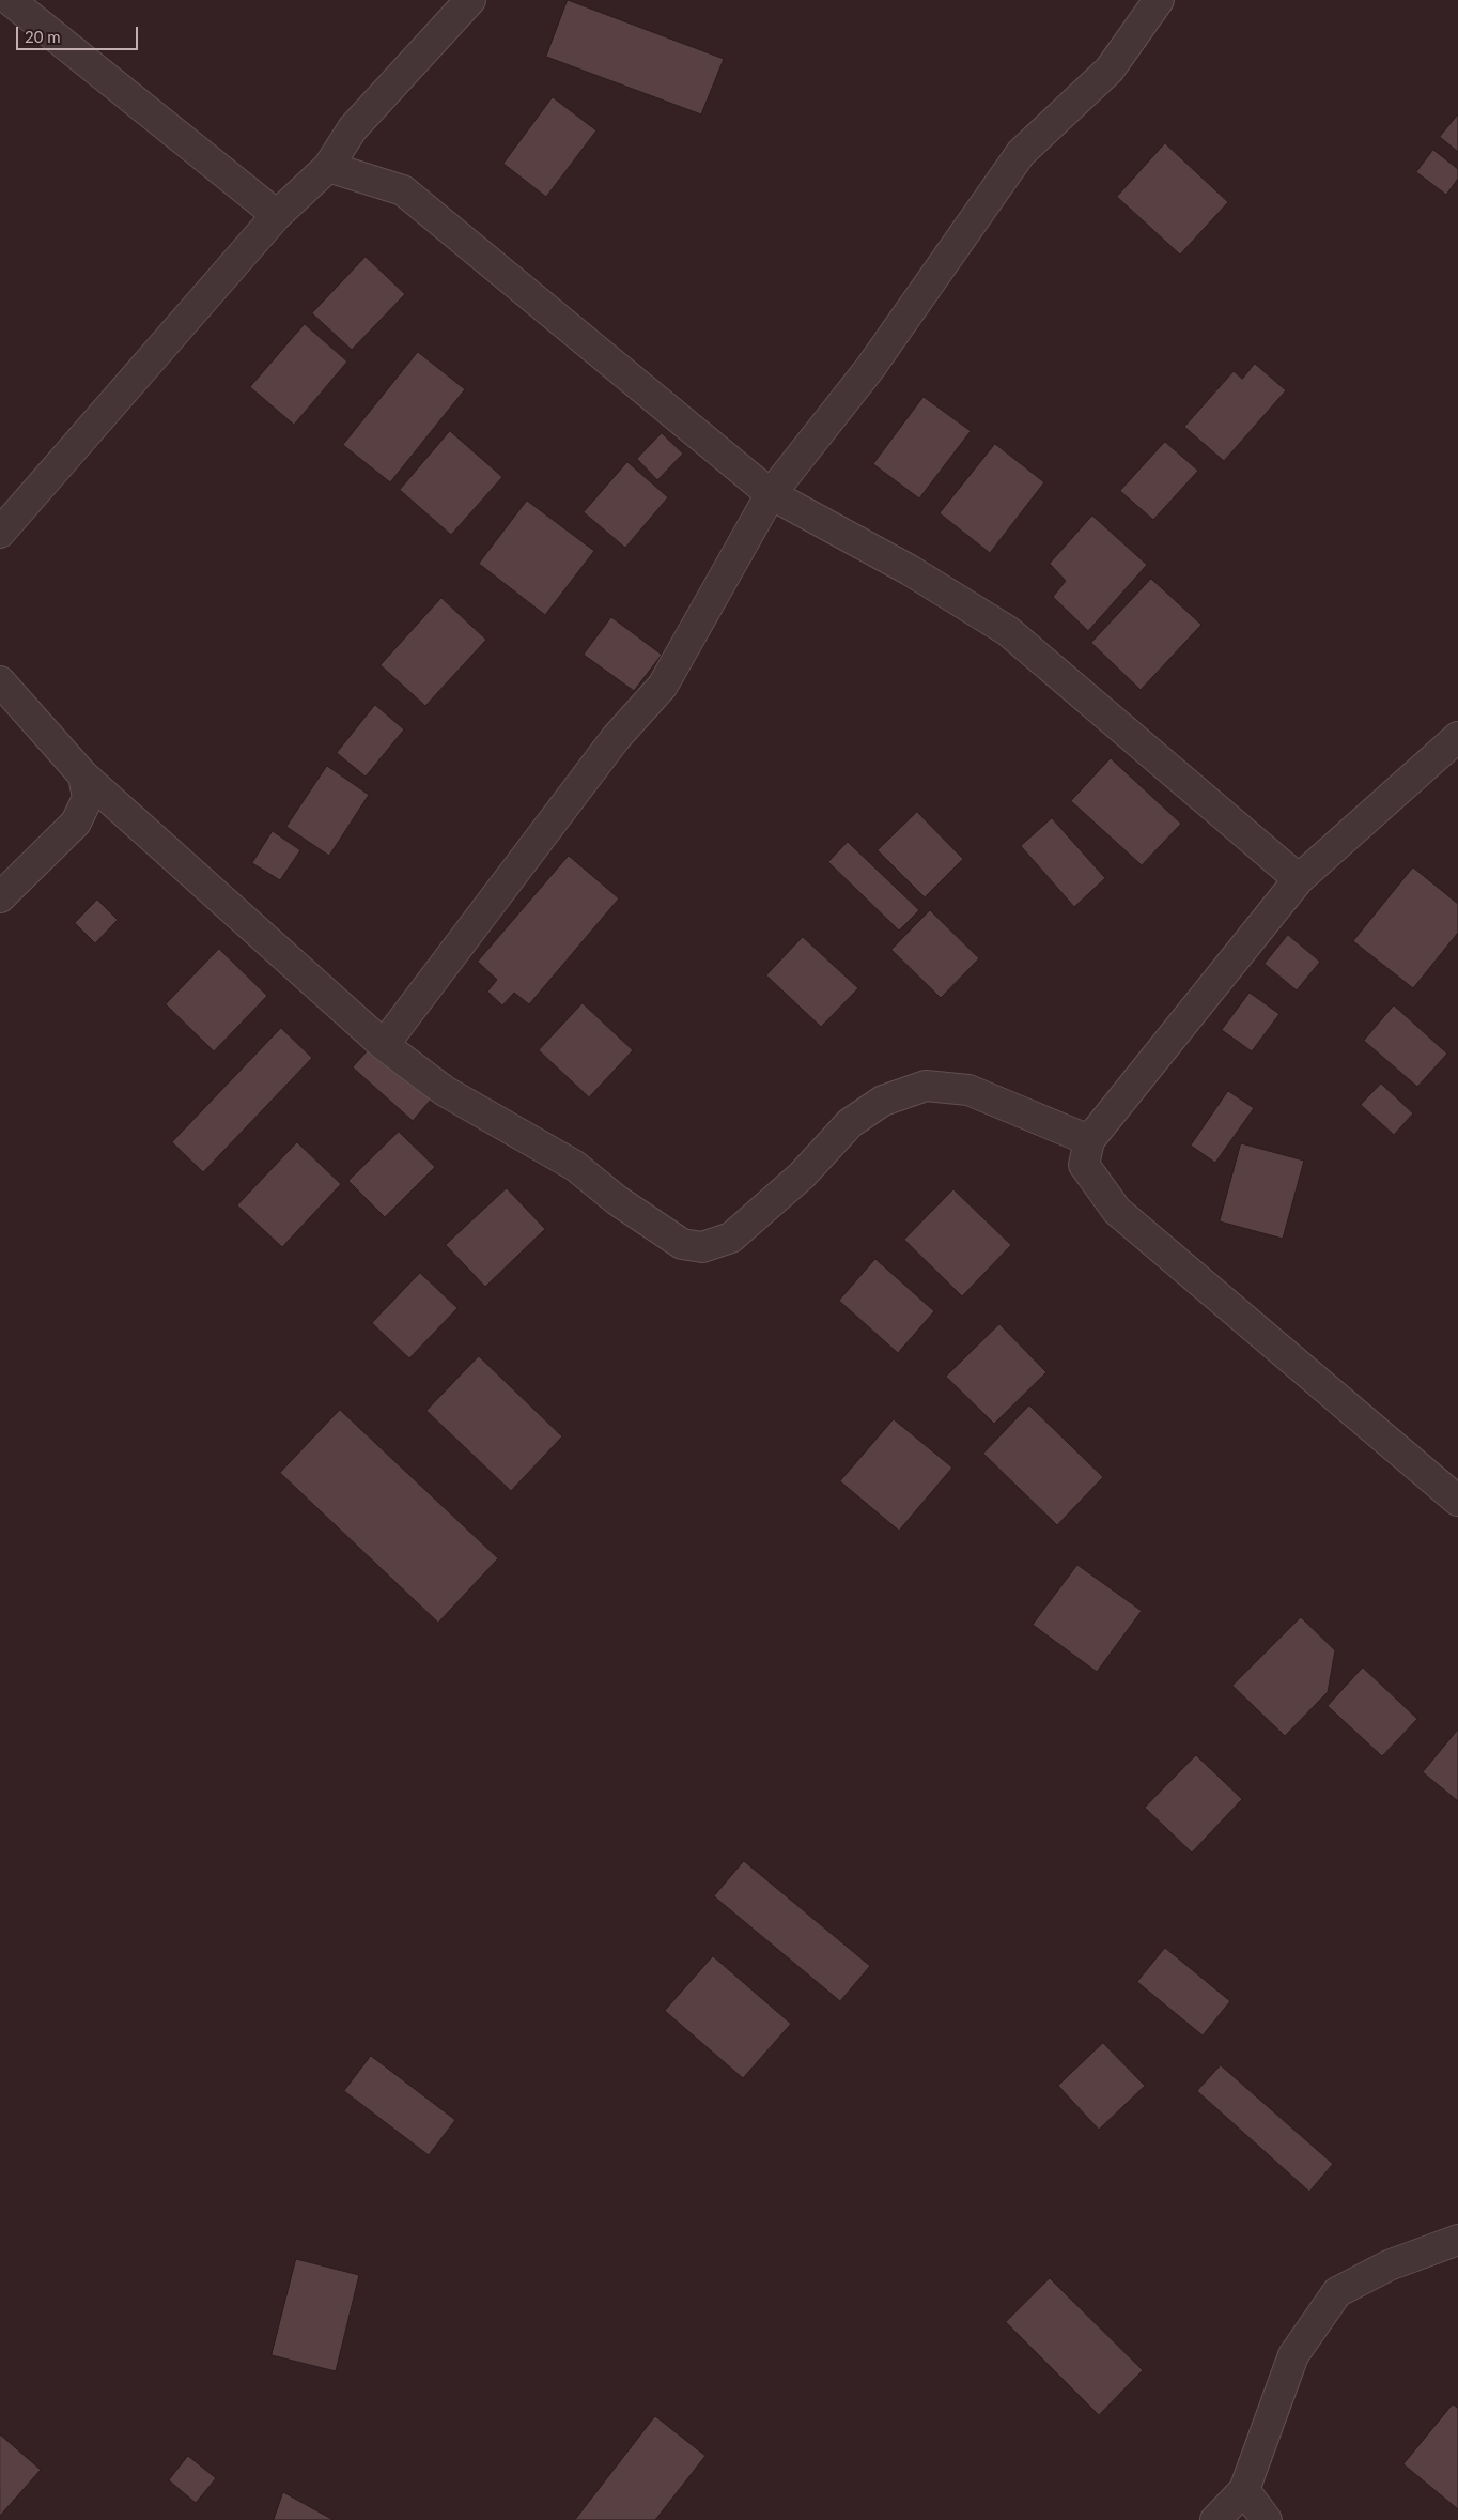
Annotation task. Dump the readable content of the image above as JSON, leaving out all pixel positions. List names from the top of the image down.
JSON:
{
  "scale_bar": "20 m"
}
